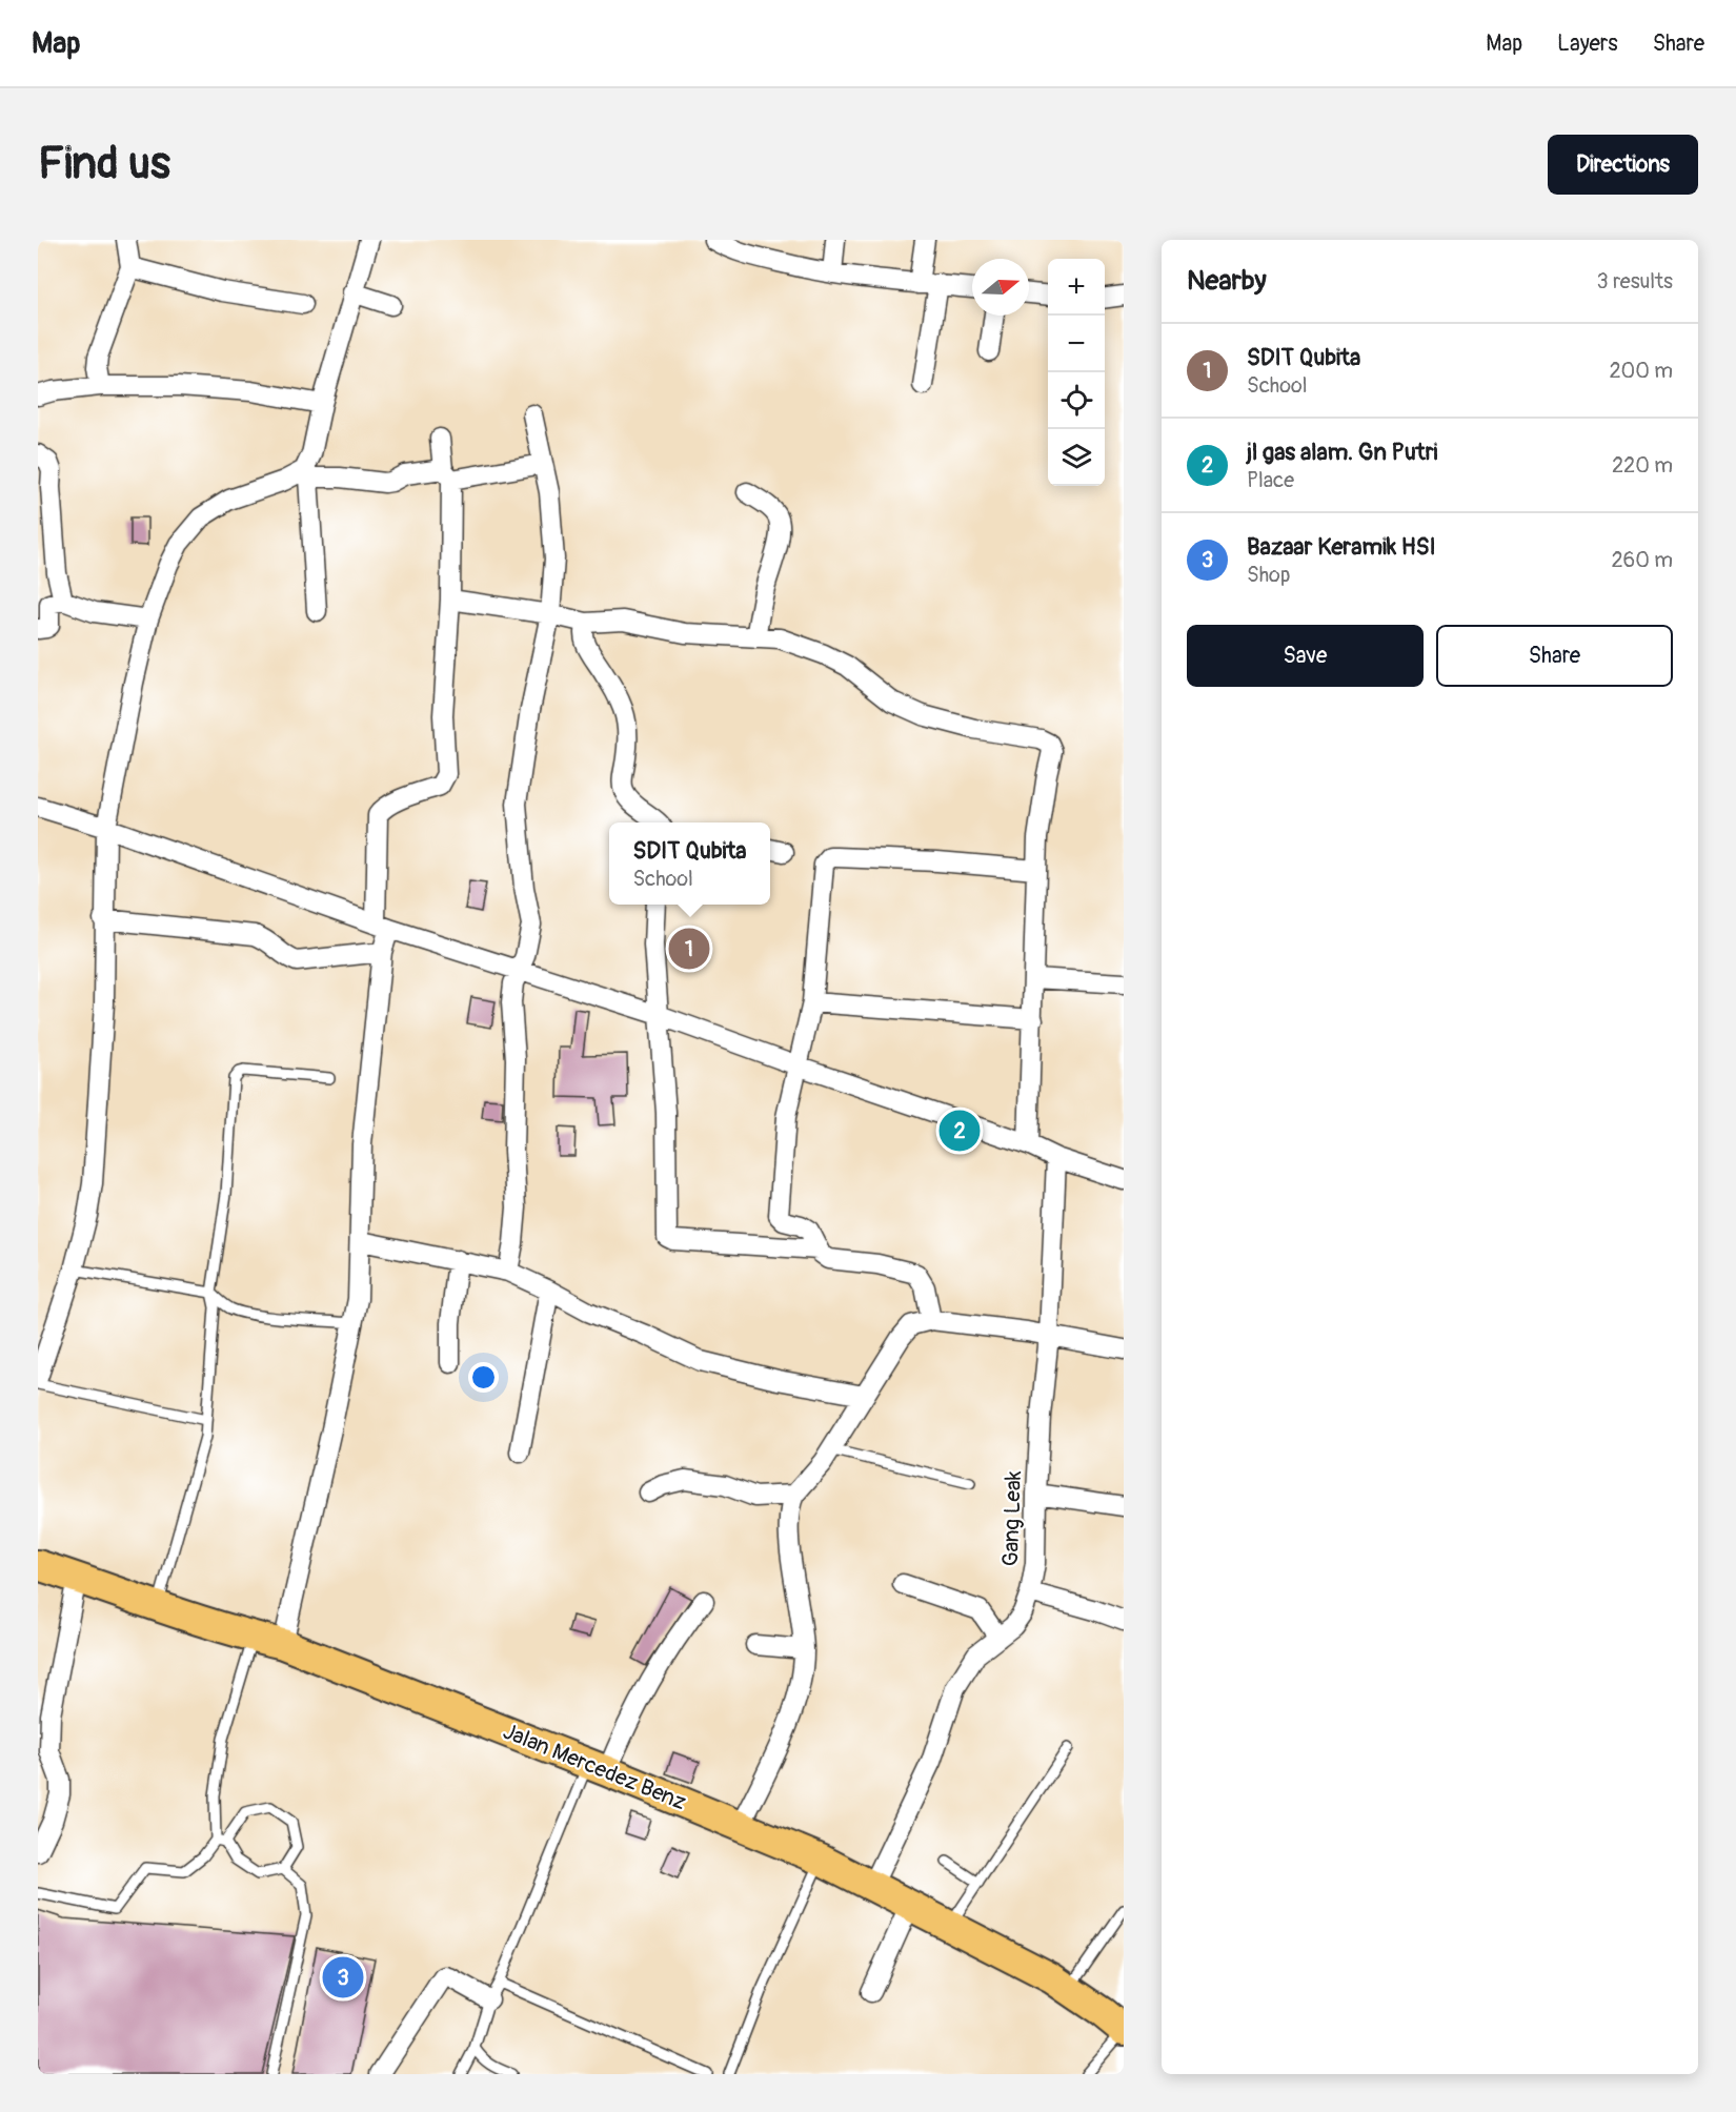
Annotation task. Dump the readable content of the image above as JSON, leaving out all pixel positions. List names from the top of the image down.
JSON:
{
  "streets": {
    "main road": ["Jalan Mercedez Benz"],
    "street": ["Gang Leak"]
  },
  "crossings": [
    ["Gang Leak", "Jalan Mercedez Benz"]
  ],
  "north": "right",
  "page": {
    "header": "Map",
    "nav": ["Map", "Layers", "Share"],
    "buttons": [
      "Directions",
      ["Save", "Share"]
    ],
    "title": "Find us",
    "heading": ["Nearby", "3 results"],
    "map_buttons": ["+", "−"],
    "list": [
      {
        "mark": "1",
        "name": "SDIT Qubita",
        "note": "School",
        "value": "200 m"
      },
      {
        "mark": "2",
        "name": "jl gas alam. Gn Putri",
        "note": "Place",
        "value": "220 m"
      },
      {
        "mark": "3",
        "name": "Bazaar Keramik HSI",
        "note": "Shop",
        "value": "260 m"
      }
    ],
    "popup": ["SDIT Qubita", "School"],
    "pins": ["1", "2", "3"]
  }
}
